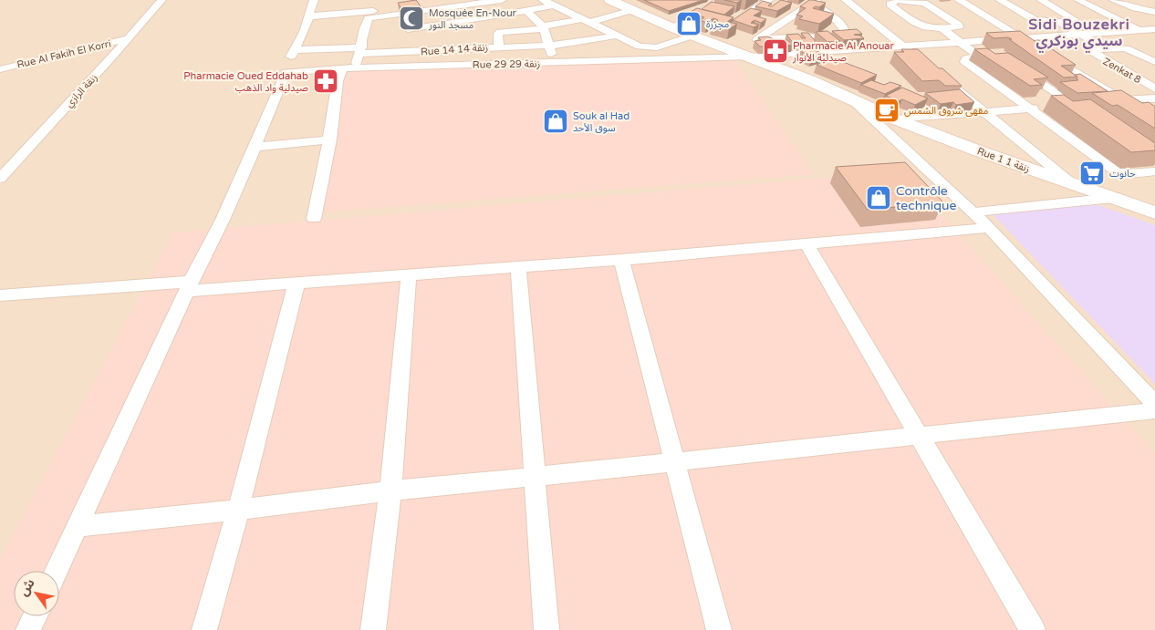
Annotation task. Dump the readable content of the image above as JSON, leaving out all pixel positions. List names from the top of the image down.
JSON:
{
  "streets": {
    "street": [
      "Rue 14 زنقة 14",
      "Rue Al Fakih El Korri",
      "Rue 29 زنقة 29",
      "Zenkat 8",
      "زنقة الرازي",
      "Rue 1 زنقة 1"
    ]
  },
  "crossings": [
    ["Rue Al Fakih El Korri", "زنقة الرازي"],
    ["Rue 29 زنقة 29", "Rue 1 زنقة 1"]
  ],
  "districts": ["Sidi Bouzekri سيدي بوزكري"],
  "places": {
    "mosque": ["Mosquée En-Nour مسجد النور"],
    "shop": ["مجزرة", "Souk al Had سوق الأحد", "Contrôle technique"],
    "pharmacy": ["Pharmacie Al Anouar صيدلية الأنوار", "Pharmacie Oued Eddahab صيدلية واد الذهب"],
    "cafe": ["مقهى شروق الشمس"],
    "supermarket": ["حانوت"]
  },
  "north": "top left"
}
